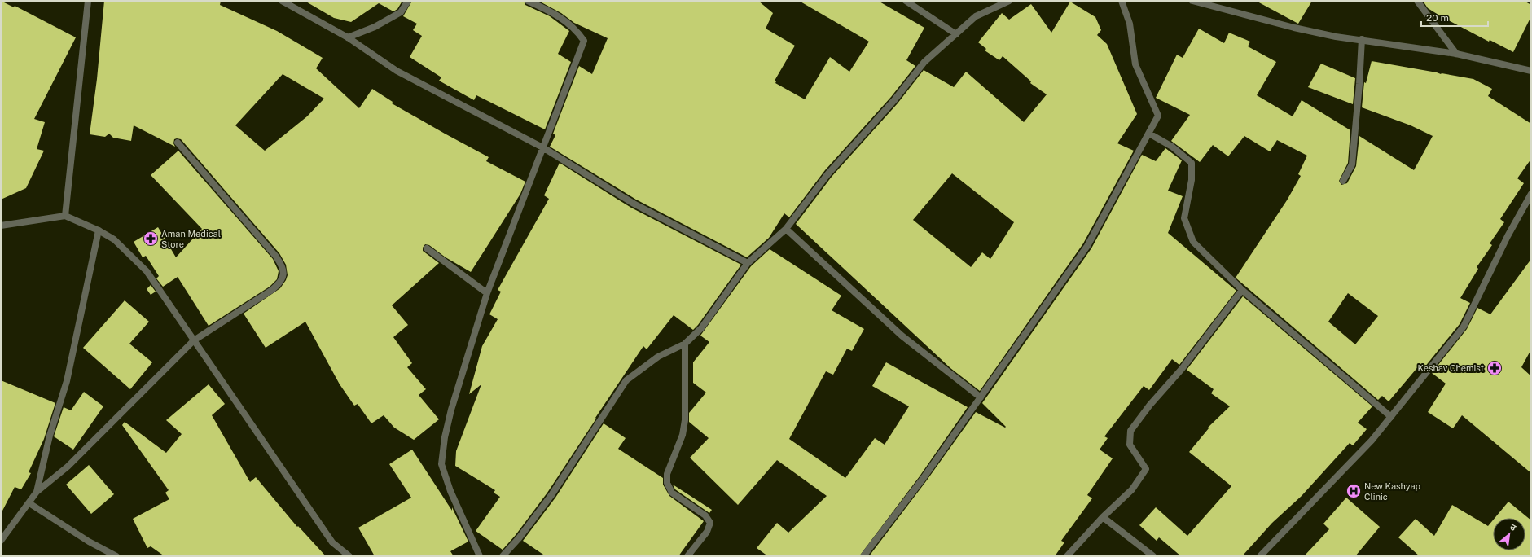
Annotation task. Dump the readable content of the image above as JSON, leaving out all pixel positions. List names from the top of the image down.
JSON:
{
  "places": {
    "pharmacy": ["Aman Medical Store", "Keshav Chemist"],
    "hospital": ["New Kashyap Clinic"]
  },
  "scale_bar": "20 m",
  "north": "top right"
}
